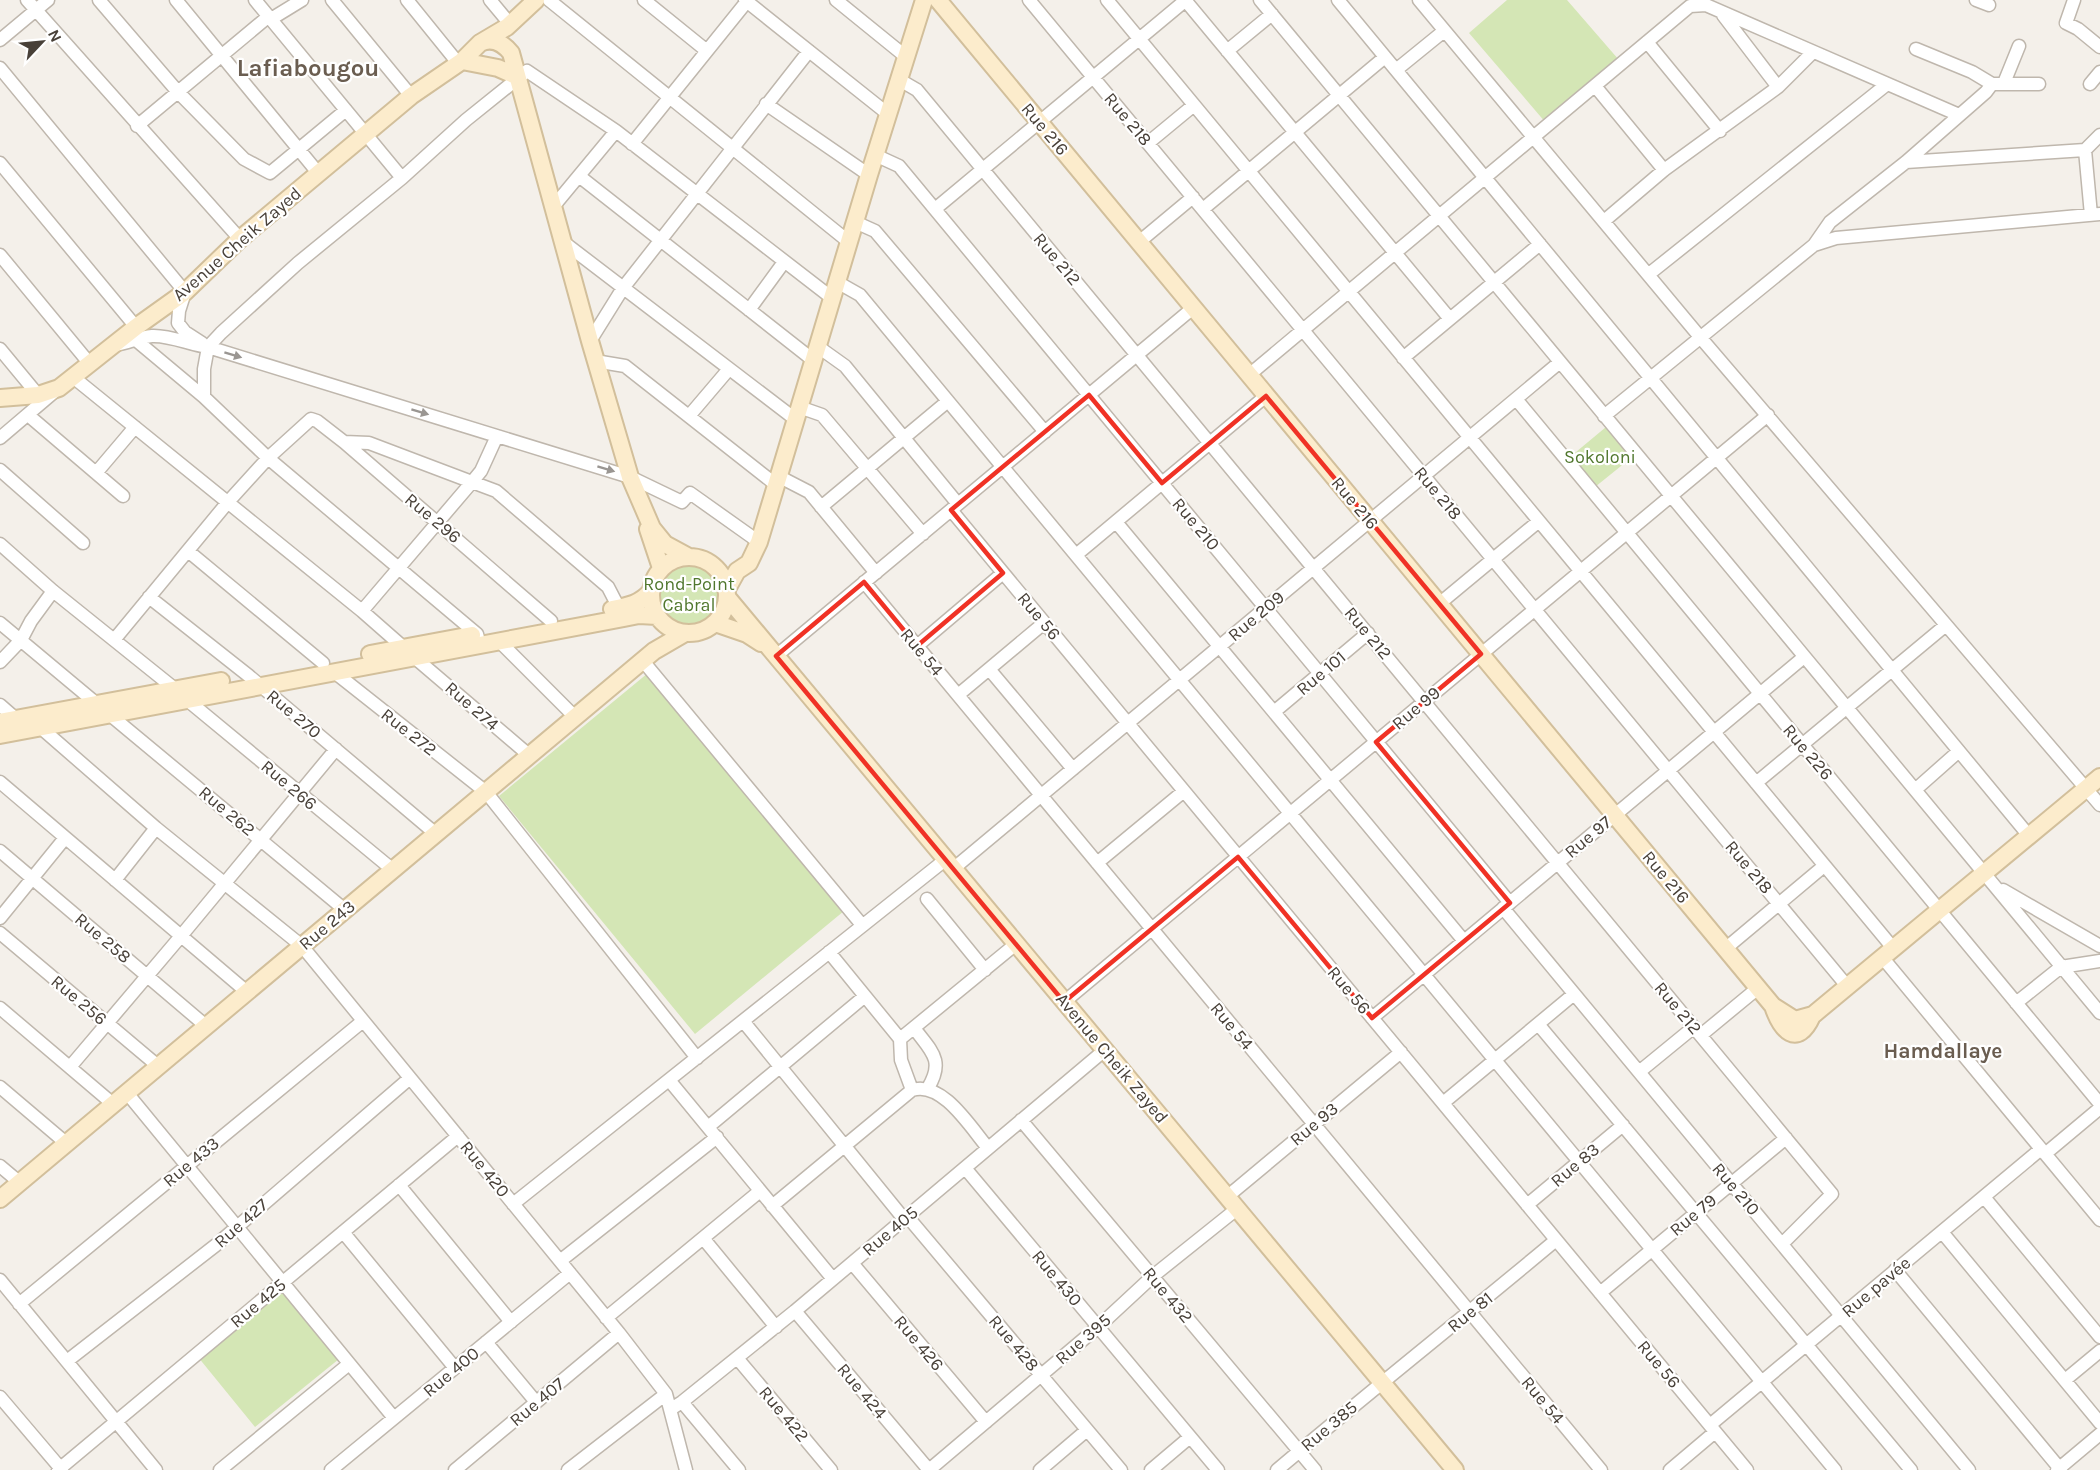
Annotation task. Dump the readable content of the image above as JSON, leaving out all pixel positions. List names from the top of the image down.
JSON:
{
  "streets": {
    "street": [
      "Rue 218",
      "Rue 216",
      "Avenue Cheik Zayed",
      "Rue 212",
      "Rue 296",
      "Rue 210",
      "Rue 56",
      "Rue 209",
      "Rue 54",
      "Rue 101",
      "Rue 274",
      "Rue 99",
      "Rue 270",
      "Rue 272",
      "Rue 226",
      "Rue 266",
      "Rue 262",
      "Rue 97",
      "Rue 243",
      "Rue 258",
      "Rue 256",
      "Rue 93",
      "Rue 433",
      "Rue 83",
      "Rue 420",
      "Rue 79",
      "Rue 427",
      "Rue 405",
      "Rue 430",
      "Rue pavée",
      "Rue 432",
      "Rue 425",
      "Rue 81",
      "Rue 395",
      "Rue 426",
      "Rue 428",
      "Rue 400",
      "Rue 424",
      "Rue 407",
      "Rue 422",
      "Rue 385"
    ]
  },
  "crossings": [
    ["Rue 218", "Rue 216"],
    ["Rue 218", "Rue 209"],
    ["Rue 218", "Rue 99"],
    ["Rue 218", "Rue 97"],
    ["Rue 216", "Rue 209"],
    ["Rue 216", "Rue 99"],
    ["Rue 216", "Rue 97"],
    ["Avenue Cheik Zayed", "Rue 209"],
    ["Avenue Cheik Zayed", "Rue 274"],
    ["Avenue Cheik Zayed", "Rue 99"],
    ["Avenue Cheik Zayed", "Rue 243"],
    ["Avenue Cheik Zayed", "Rue 93"],
    ["Avenue Cheik Zayed", "Rue 405"],
    ["Avenue Cheik Zayed", "Rue 81"],
    ["Avenue Cheik Zayed", "Rue 395"],
    ["Avenue Cheik Zayed", "Rue 385"],
    ["Rue 212", "Rue 210"],
    ["Rue 212", "Rue 209"],
    ["Rue 212", "Rue 101"],
    ["Rue 212", "Rue 99"],
    ["Rue 212", "Rue 97"],
    ["Rue 212", "Rue 79"],
    ["Rue 210", "Rue 209"],
    ["Rue 210", "Rue 101"],
    ["Rue 210", "Rue 99"],
    ["Rue 210", "Rue 97"],
    ["Rue 210", "Rue 79"],
    ["Rue 210", "Rue pavée"],
    ["Rue 56", "Rue 209"],
    ["Rue 56", "Rue 99"],
    ["Rue 56", "Rue 97"],
    ["Rue 56", "Rue 93"],
    ["Rue 56", "Rue 83"],
    ["Rue 56", "Rue 79"],
    ["Rue 56", "Rue pavée"],
    ["Rue 56", "Rue 81"],
    ["Rue 209", "Rue 54"],
    ["Rue 209", "Rue 272"],
    ["Rue 209", "Rue 226"],
    ["Rue 209", "Rue 420"],
    ["Rue 209", "Rue 428"],
    ["Rue 54", "Rue 99"],
    ["Rue 54", "Rue 93"],
    ["Rue 54", "Rue 81"],
    ["Rue 274", "Rue 243"],
    ["Rue 99", "Rue 226"],
    ["Rue 270", "Rue 243"],
    ["Rue 272", "Rue 243"],
    ["Rue 226", "Rue 97"],
    ["Rue 226", "Rue pavée"],
    ["Rue 266", "Rue 243"],
    ["Rue 262", "Rue 243"],
    ["Rue 243", "Rue 258"],
    ["Rue 243", "Rue 256"],
    ["Rue 243", "Rue 420"],
    ["Rue 93", "Rue 395"],
    ["Rue 433", "Rue 420"],
    ["Rue 420", "Rue 427"],
    ["Rue 420", "Rue 405"],
    ["Rue 420", "Rue 425"],
    ["Rue 420", "Rue 400"],
    ["Rue 420", "Rue 407"],
    ["Rue 405", "Rue 430"],
    ["Rue 405", "Rue 432"],
    ["Rue 405", "Rue 426"],
    ["Rue 405", "Rue 428"],
    ["Rue 405", "Rue 424"],
    ["Rue 405", "Rue 422"],
    ["Rue 430", "Rue 395"],
    ["Rue 432", "Rue 395"],
    ["Rue 432", "Rue 385"],
    ["Rue 81", "Rue 385"],
    ["Rue 395", "Rue 426"],
    ["Rue 395", "Rue 428"],
    ["Rue 395", "Rue 424"]
  ],
  "districts": ["Lafiabougou", "Hamdallaye"],
  "parks": ["Sokoloni", "Rond-Point Cabral"],
  "north": "top right"
}
